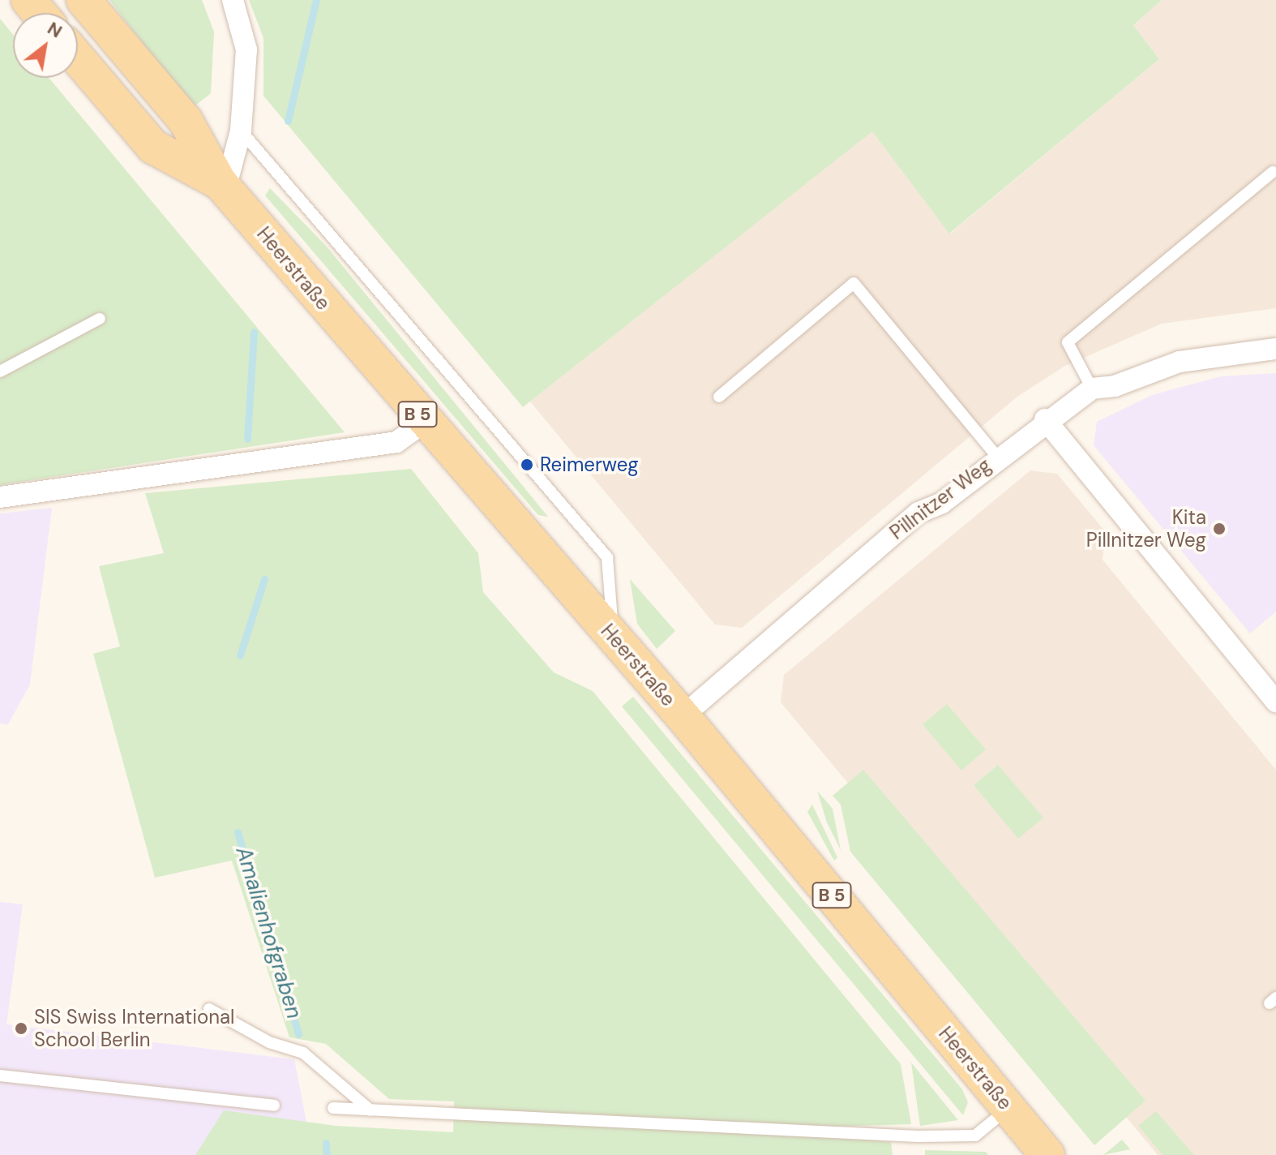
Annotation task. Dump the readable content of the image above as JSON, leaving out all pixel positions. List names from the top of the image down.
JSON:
{
  "streets": {
    "main road": ["Heerstraße", "B 5"],
    "street": ["Pillnitzer Weg"]
  },
  "crossings": [
    ["Heerstraße", "Pillnitzer Weg"]
  ],
  "water": ["Amalienhofgraben"],
  "places": ["Reimerweg", "Kita Pillnitzer Weg", "SIS Swiss International School Berlin"],
  "north": "top right"
}
